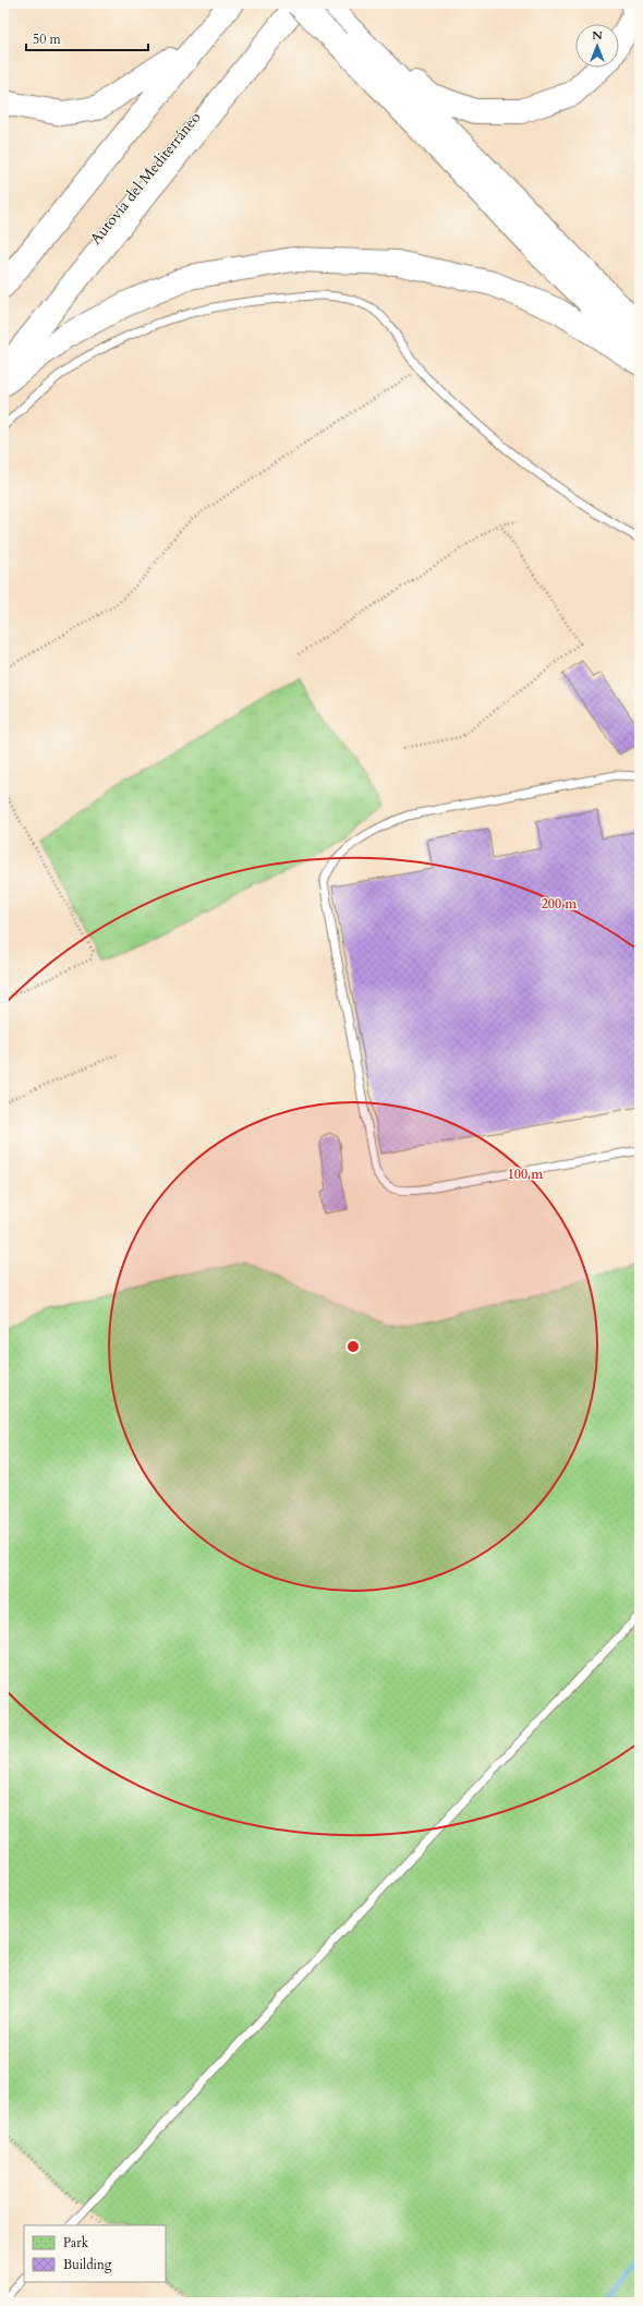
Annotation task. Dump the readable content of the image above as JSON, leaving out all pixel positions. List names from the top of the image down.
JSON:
{
  "streets": {
    "highway": ["Autovía del Mediterráneo"]
  },
  "legend": ["Park", "Building"],
  "scale_bar": "50 m",
  "north": "top",
  "rings": ["200 m", "100 m"]
}
